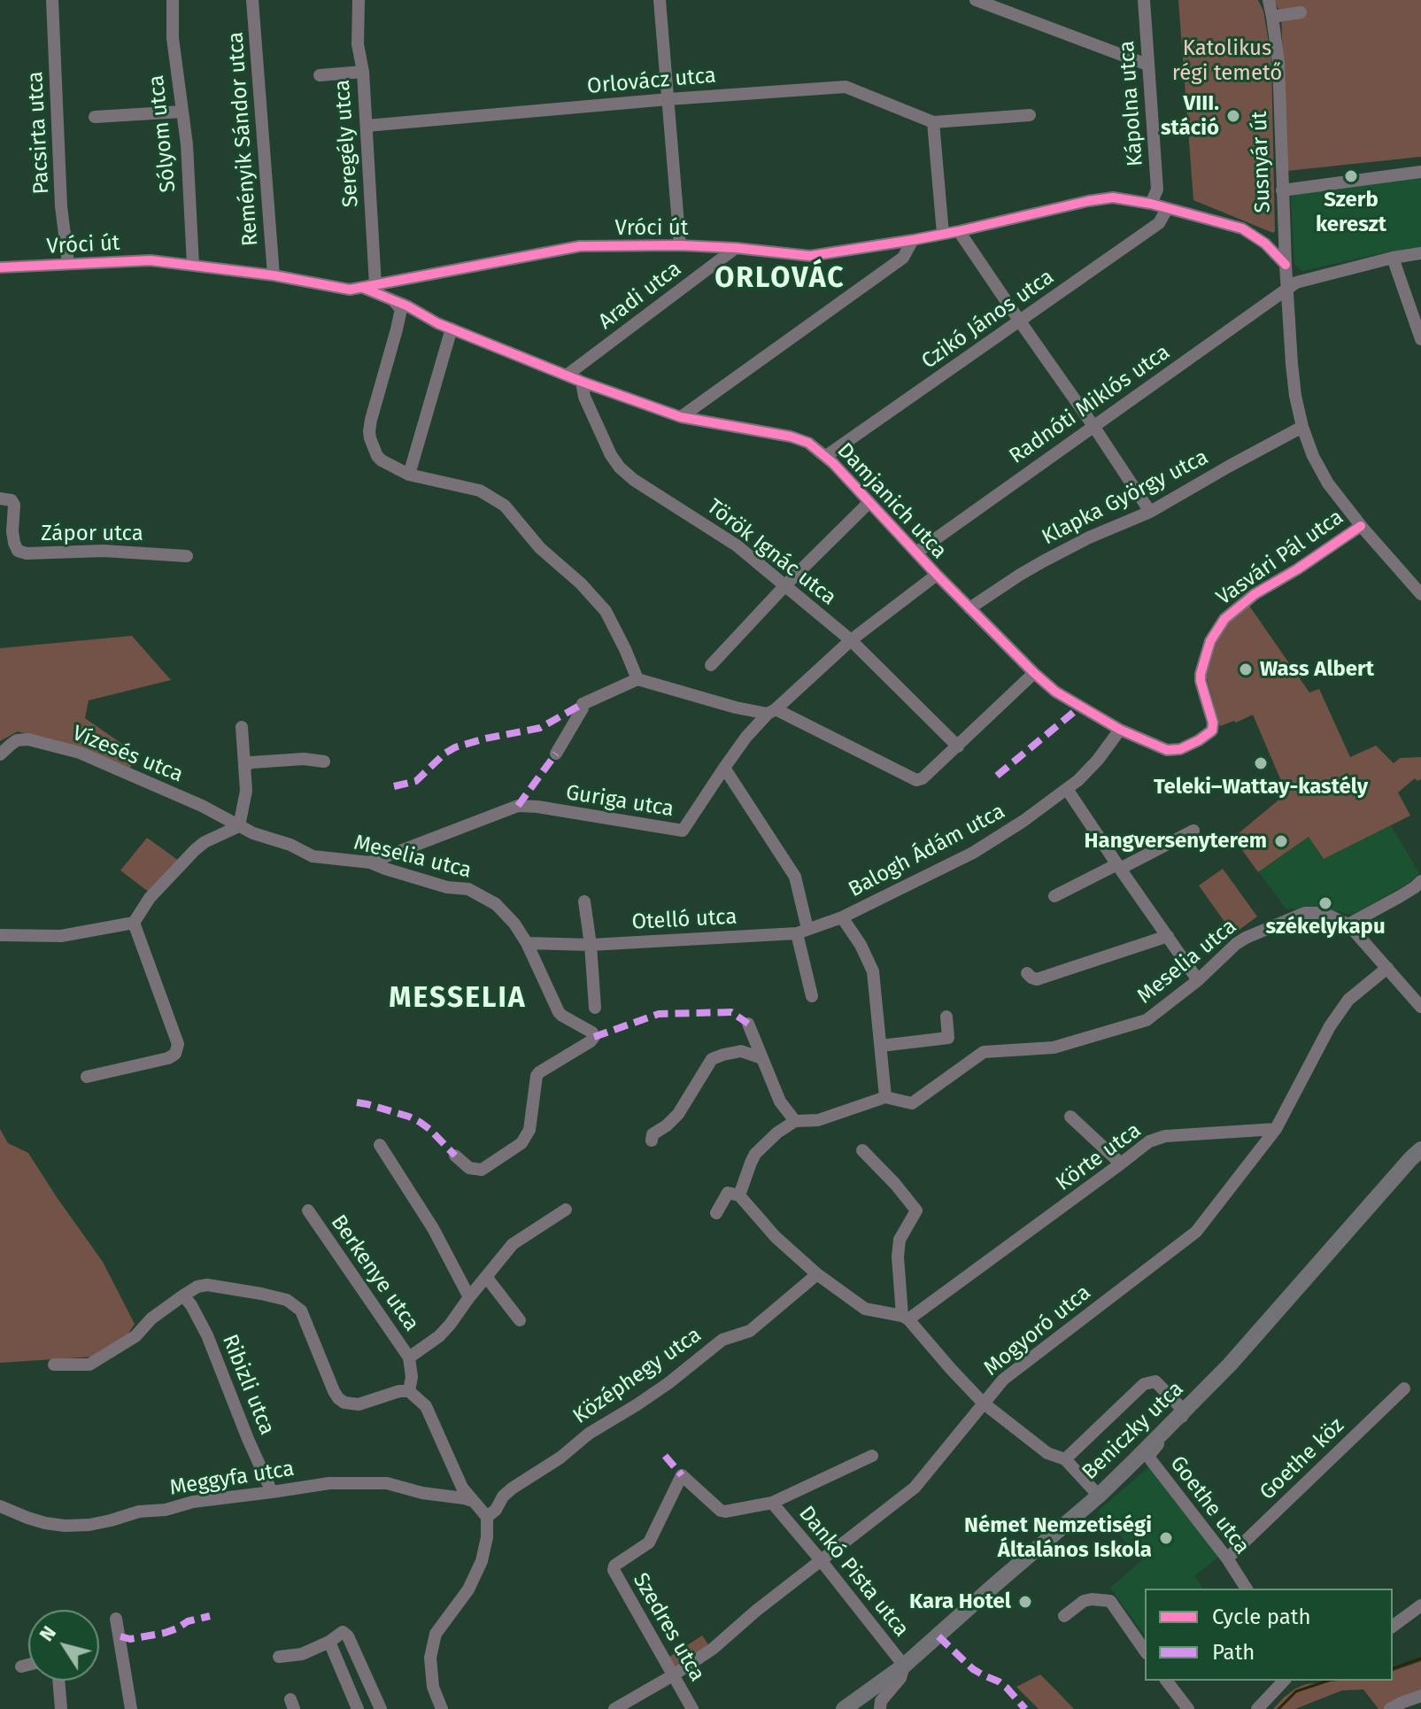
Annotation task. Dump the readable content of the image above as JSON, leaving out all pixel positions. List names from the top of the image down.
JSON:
{
  "streets": {
    "main road": ["Beniczky utca"],
    "street": [
      "Orlovácz utca",
      "Kápolna utca",
      "Pacsirta utca",
      "Sólyom utca",
      "Reményik Sándor utca",
      "Seregély utca",
      "Susnyár út",
      "Vróci út",
      "Aradi utca",
      "Czikó János utca",
      "Radnóti Miklós utca",
      "Klapka György utca",
      "Damjanich utca",
      "Zápor utca",
      "Török Ignác utca",
      "Vasvári Pál utca",
      "Vízesés utca",
      "Guriga utca",
      "Balogh Ádám utca",
      "Meselia utca",
      "Otelló utca",
      "Körte utca",
      "Berkenye utca",
      "Mogyoró utca",
      "Középhegy utca",
      "Ribizli utca",
      "Goethe köz",
      "Meggyfa utca",
      "Goethe utca",
      "Dankó Pista utca",
      "Szedres utca"
    ]
  },
  "crossings": [
    ["Orlovácz utca", "Seregély utca"],
    ["Kápolna utca", "Vróci út"],
    ["Pacsirta utca", "Vróci út"],
    ["Sólyom utca", "Vróci út"],
    ["Reményik Sándor utca", "Vróci út"],
    ["Seregély utca", "Vróci út"],
    ["Seregély utca", "Damjanich utca"],
    ["Susnyár út", "Vróci út"],
    ["Susnyár út", "Radnóti Miklós utca"],
    ["Susnyár út", "Klapka György utca"],
    ["Susnyár út", "Vasvári Pál utca"],
    ["Vróci út", "Aradi utca"],
    ["Vróci út", "Czikó János utca"],
    ["Vróci út", "Damjanich utca"],
    ["Aradi utca", "Damjanich utca"],
    ["Czikó János utca", "Damjanich utca"],
    ["Radnóti Miklós utca", "Damjanich utca"],
    ["Klapka György utca", "Damjanich utca"],
    ["Damjanich utca", "Török Ignác utca"],
    ["Damjanich utca", "Vasvári Pál utca"],
    ["Damjanich utca", "Balogh Ádám utca"],
    ["Vízesés utca", "Meselia utca"],
    ["Guriga utca", "Meselia utca"],
    ["Balogh Ádám utca", "Otelló utca"],
    ["Meselia utca", "Otelló utca"],
    ["Körte utca", "Mogyoró utca"],
    ["Mogyoró utca", "Dankó Pista utca"],
    ["Mogyoró utca", "Szedres utca"],
    ["Ribizli utca", "Meggyfa utca"],
    ["Beniczky utca", "Goethe utca"],
    ["Beniczky utca", "Dankó Pista utca"],
    ["Goethe köz", "Goethe utca"],
    ["Dankó Pista utca", "Szedres utca"]
  ],
  "districts": ["ORLOVÁC", "MESSELIA"],
  "parks": ["Katolikus régi temető"],
  "places": [
    "VIII. stáció",
    "Szerb kereszt",
    "Wass Albert",
    "Teleki–Wattay-kastély",
    "Hangversenyterem",
    "székelykapu",
    "Német Nemzetiségi Általános Iskola",
    "Kara Hotel"
  ],
  "legend": ["Cycle path", "Path"],
  "north": "top left"
}
